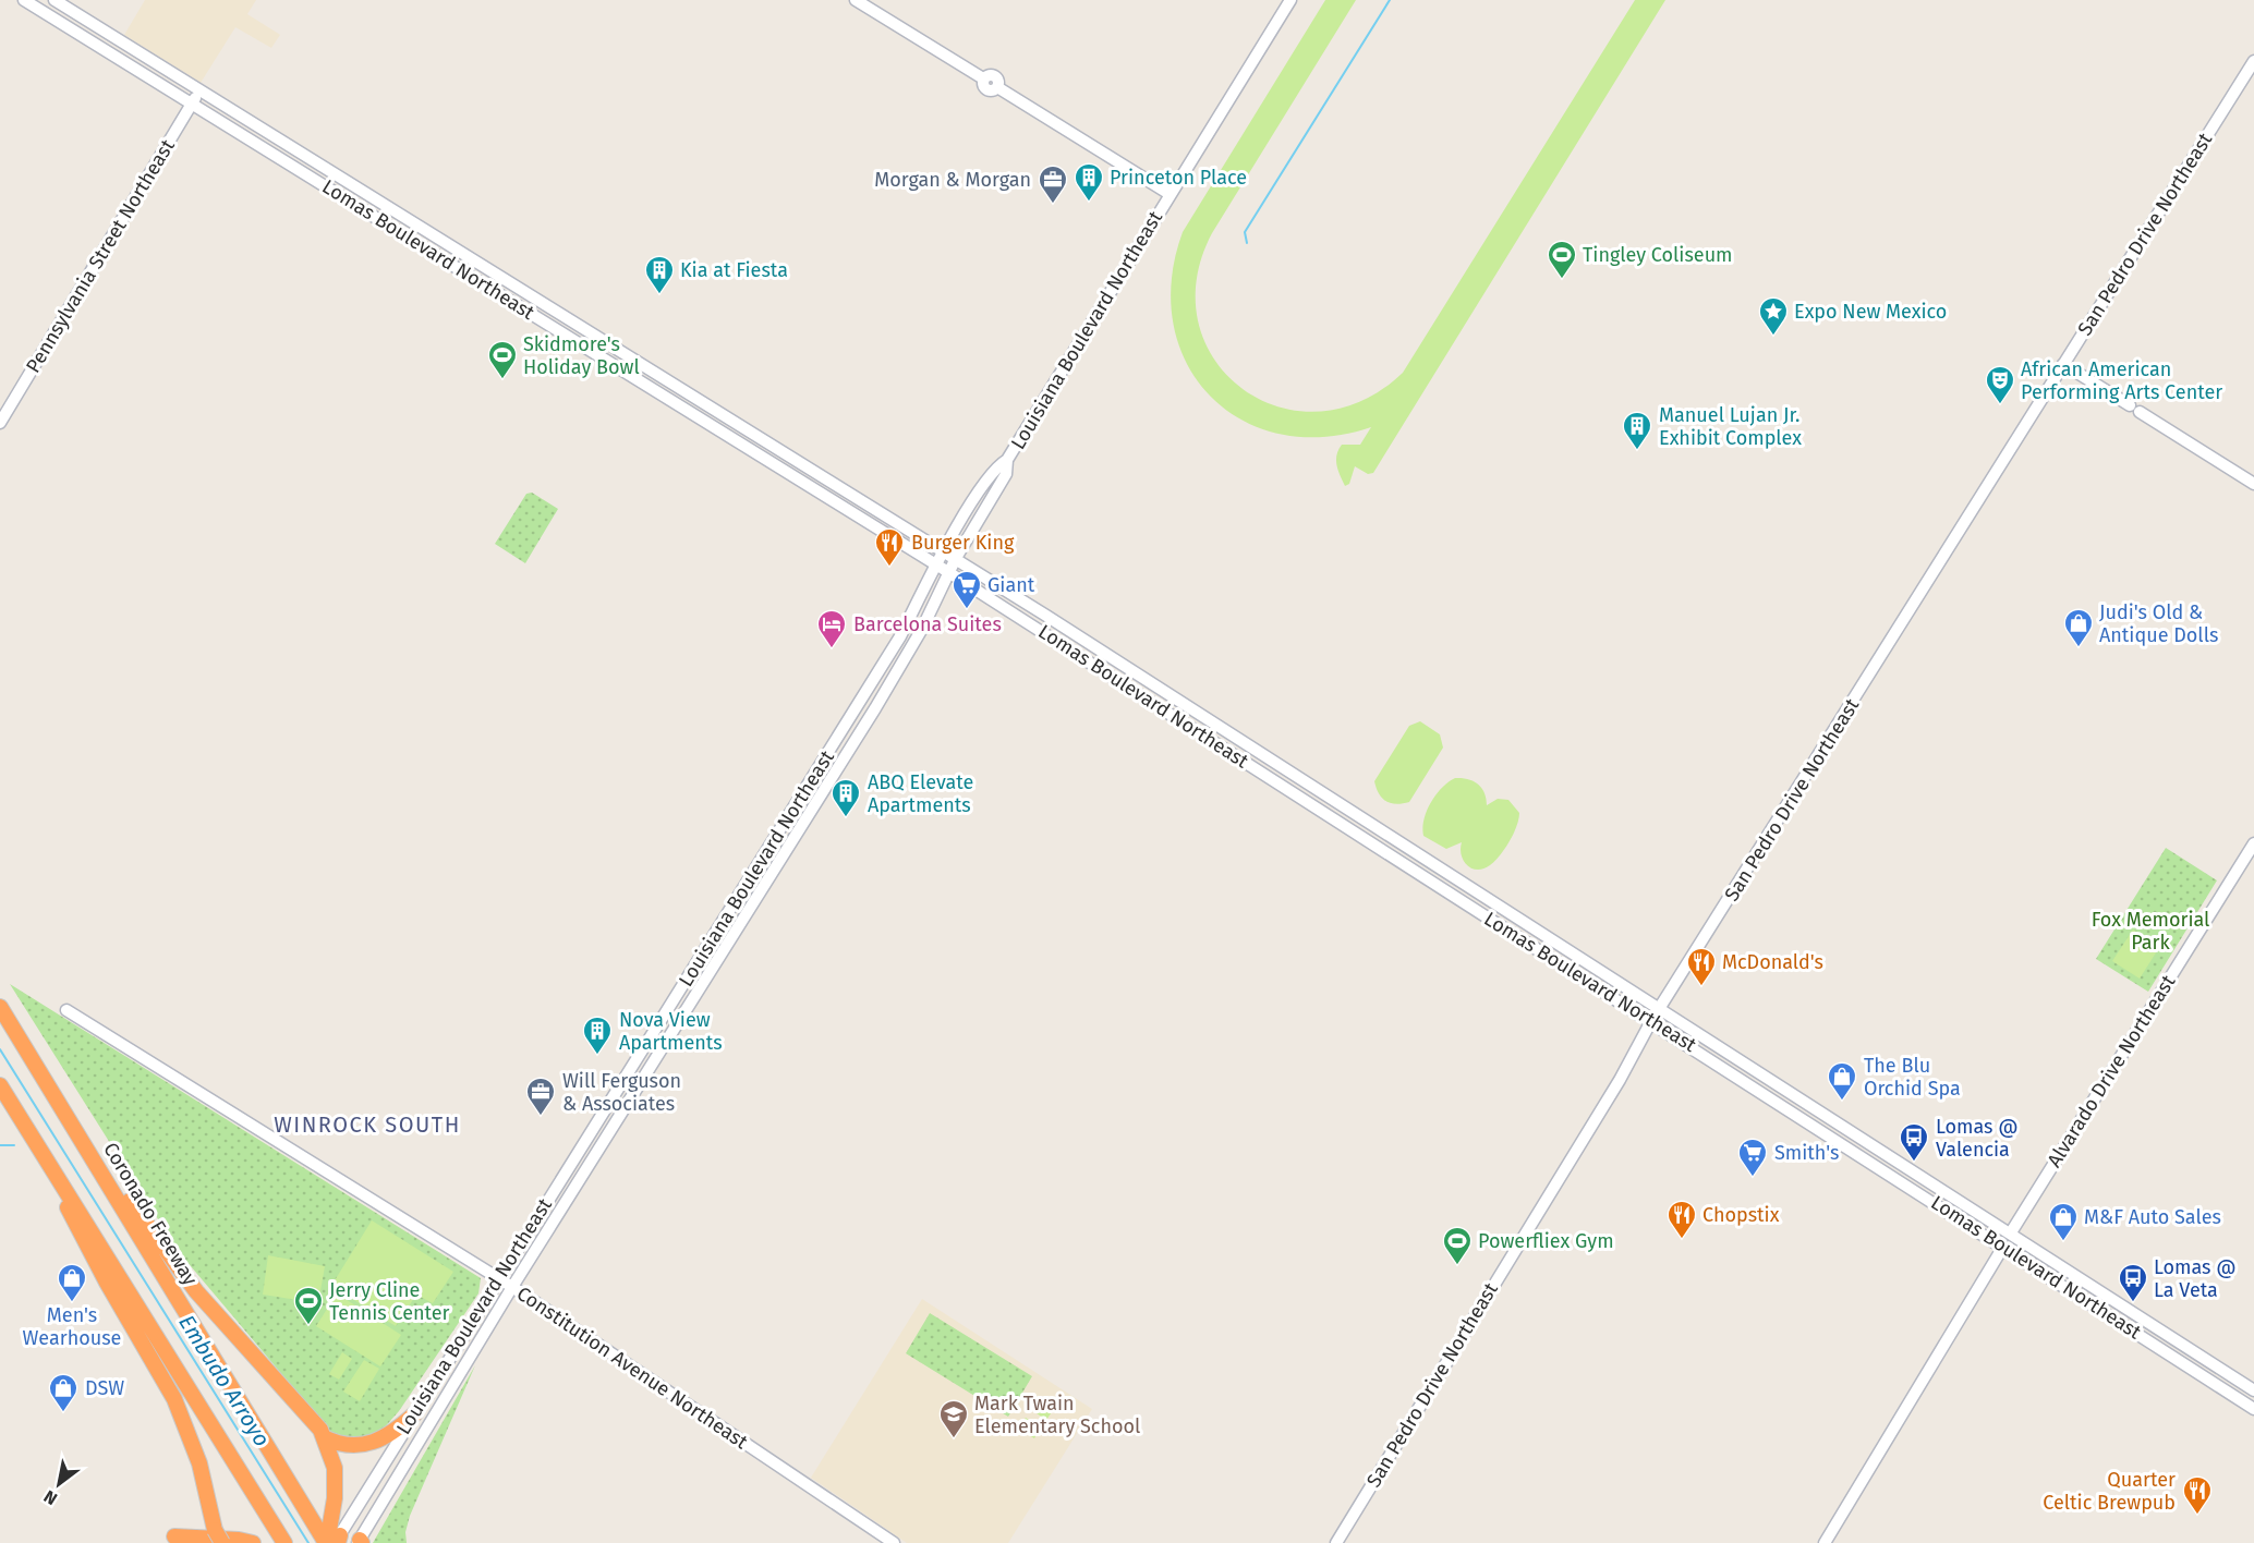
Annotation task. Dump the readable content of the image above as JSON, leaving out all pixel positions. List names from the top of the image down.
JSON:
{
  "streets": {
    "highway": ["Coronado Freeway"],
    "main road": [
      "San Pedro Drive Northeast",
      "Lomas Boulevard Northeast",
      "Pennsylvania Street Northeast",
      "Louisiana Boulevard Northeast",
      "Alvarado Drive Northeast",
      "Constitution Avenue Northeast"
    ]
  },
  "crossings": [
    ["San Pedro Drive Northeast", "Lomas Boulevard Northeast"],
    ["Lomas Boulevard Northeast", "Pennsylvania Street Northeast"],
    ["Lomas Boulevard Northeast", "Louisiana Boulevard Northeast"],
    ["Lomas Boulevard Northeast", "Alvarado Drive Northeast"],
    ["Louisiana Boulevard Northeast", "Coronado Freeway"],
    ["Louisiana Boulevard Northeast", "Constitution Avenue Northeast"]
  ],
  "districts": ["WINROCK SOUTH"],
  "water": ["Embudo Arroyo"],
  "parks": ["Fox Memorial Park"],
  "places": {
    "building": [
      "Princeton Place",
      "Kia at Fiesta",
      "Manuel Lujan Jr. Exhibit Complex",
      "ABQ Elevate Apartments",
      "Nova View Apartments"
    ],
    "office": ["Morgan & Morgan", "Will Ferguson & Associates"],
    "sports": [
      "Tingley Coliseum",
      "Skidmore's Holiday Bowl",
      "Powerfliex Gym",
      "Jerry Cline Tennis Center"
    ],
    "place": ["Expo New Mexico"],
    "theatre": ["African American Performing Arts Center"],
    "restaurant": [
      "Burger King",
      "McDonald's",
      "Chopstix",
      "Quarter Celtic Brewpub"
    ],
    "supermarket": ["Giant", "Smith's"],
    "shop": [
      "Judi's Old & Antique Dolls",
      "The Blu Orchid Spa",
      "M&F Auto Sales",
      "Men's Wearhouse",
      "DSW"
    ],
    "hotel": ["Barcelona Suites"],
    "bus stop": ["Lomas @ Valencia", "Lomas @ La Veta"],
    "school or university": ["Mark Twain Elementary School"]
  },
  "north": "bottom left"
}
